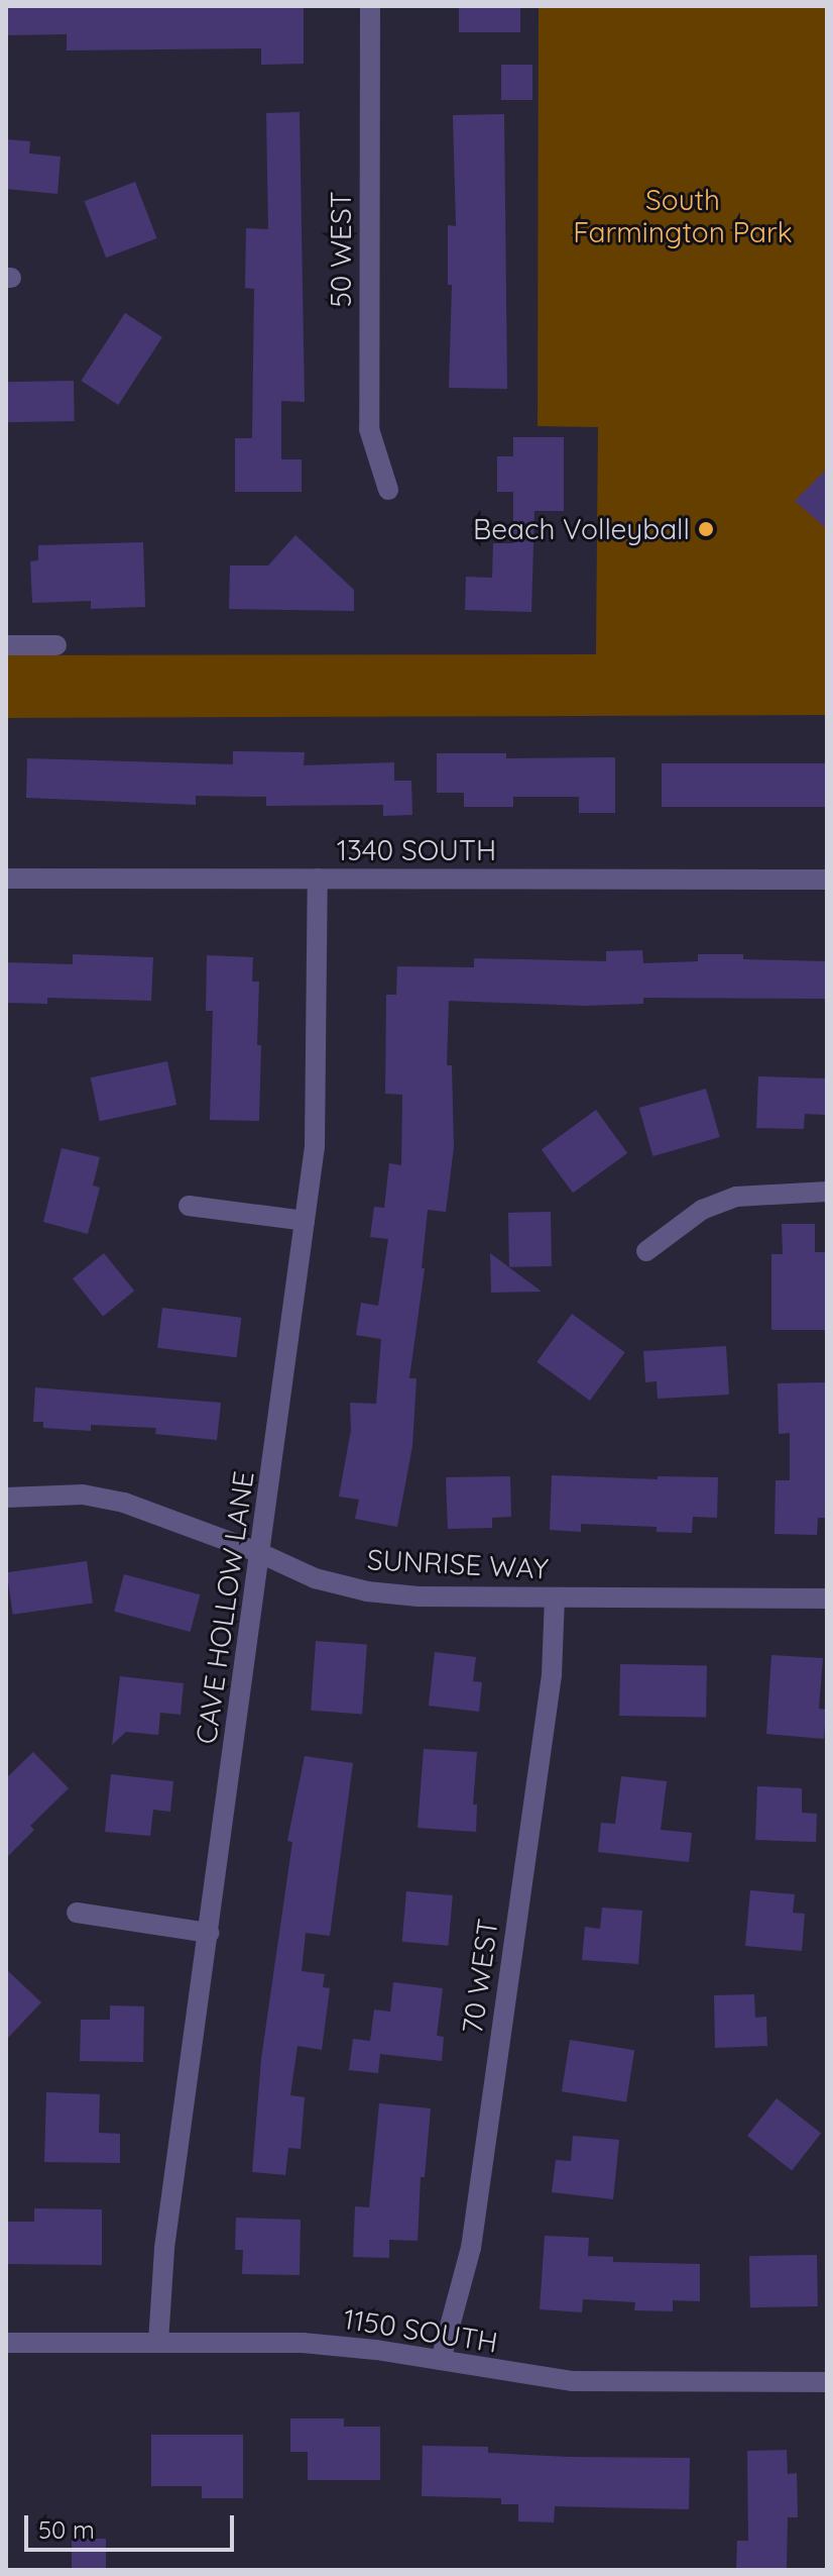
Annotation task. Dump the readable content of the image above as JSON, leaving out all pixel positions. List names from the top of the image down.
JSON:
{
  "streets": {
    "street": [
      "50 WEST",
      "1340 SOUTH",
      "SUNRISE WAY",
      "CAVE HOLLOW LANE",
      "70 WEST",
      "1150 SOUTH"
    ]
  },
  "crossings": [
    ["1340 SOUTH", "CAVE HOLLOW LANE"],
    ["SUNRISE WAY", "CAVE HOLLOW LANE"],
    ["SUNRISE WAY", "70 WEST"],
    ["CAVE HOLLOW LANE", "1150 SOUTH"],
    ["70 WEST", "1150 SOUTH"]
  ],
  "parks": ["South Farmington Park"],
  "places": ["Beach Volleyball"],
  "scale_bar": "50 m"
}
